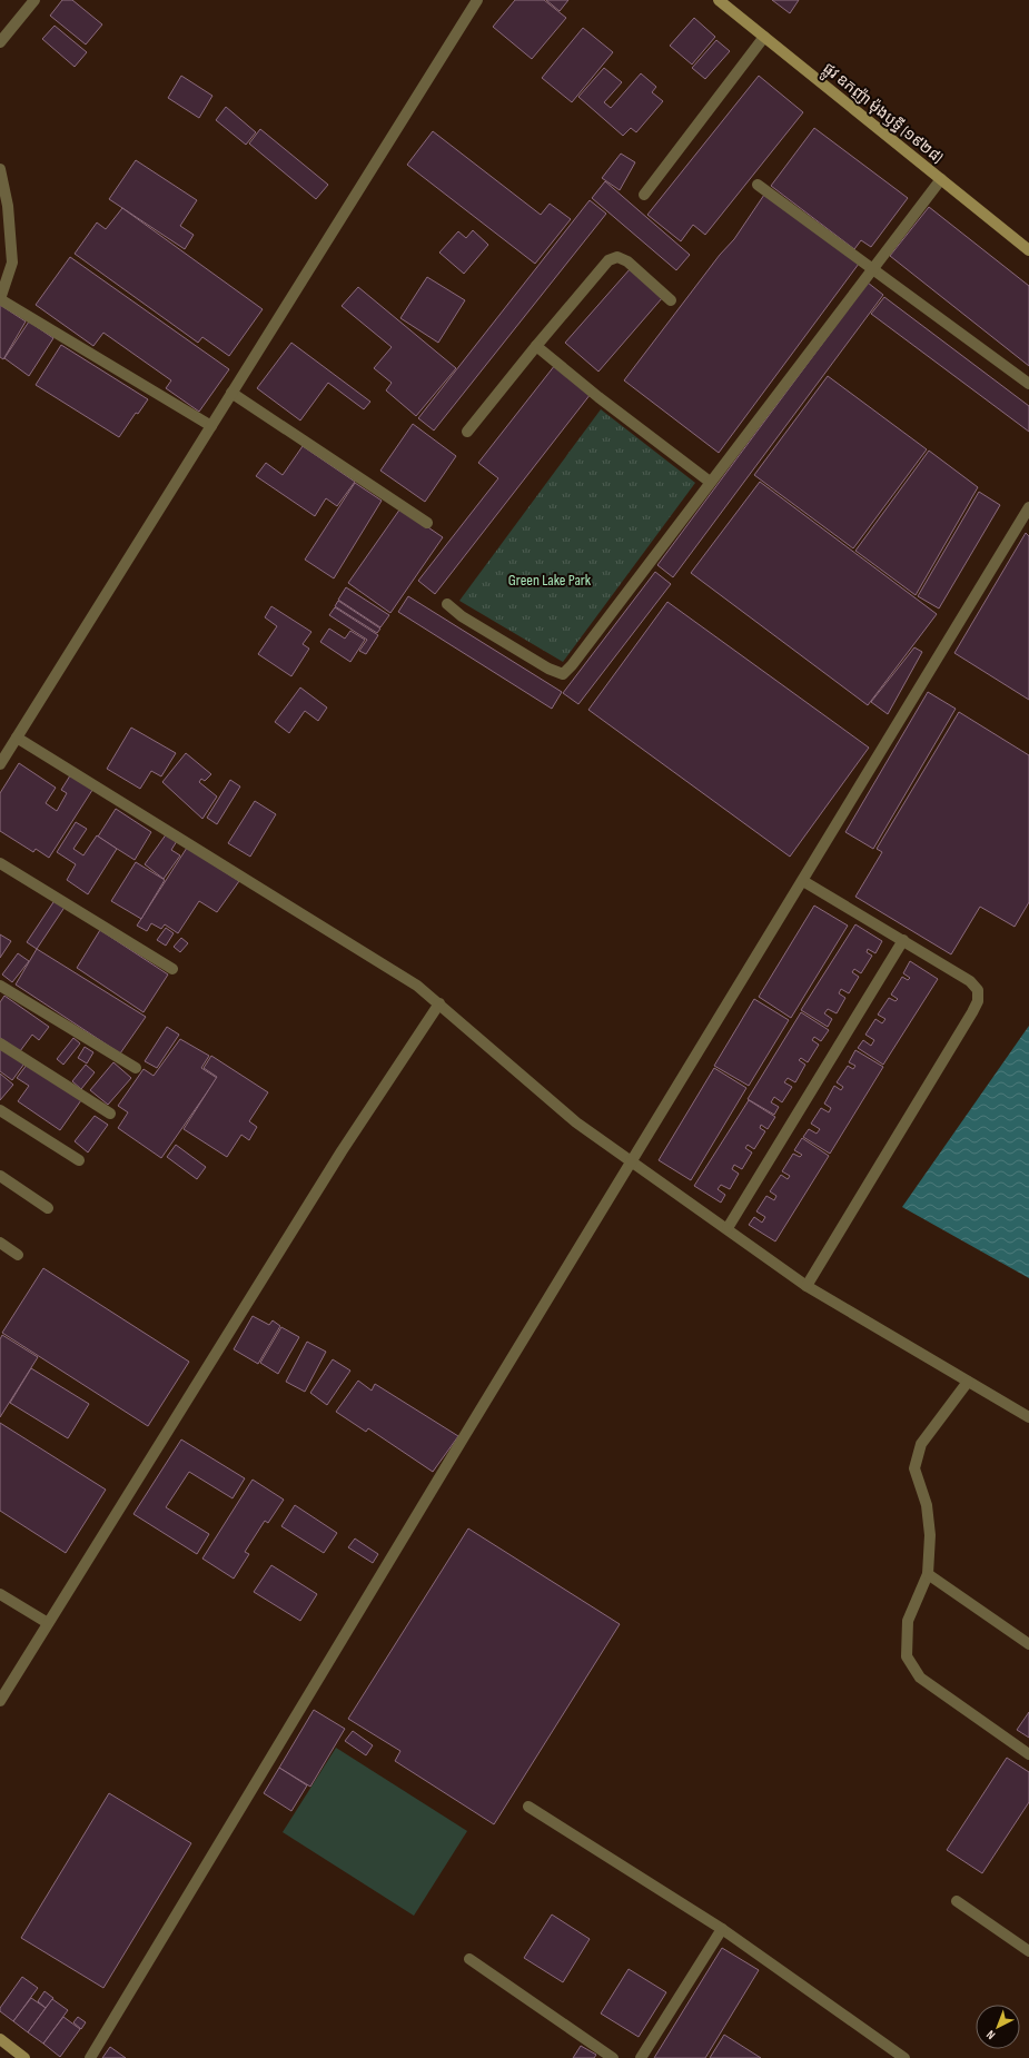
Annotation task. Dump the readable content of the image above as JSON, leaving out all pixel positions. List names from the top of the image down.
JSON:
{
  "streets": {
    "main road": ["ផ្លូវ ឧកញ៉ា ម៉ុងឫទ្ធី (១៩២៨)"]
  },
  "parks": ["Green Lake Park"],
  "north": "bottom left"
}
